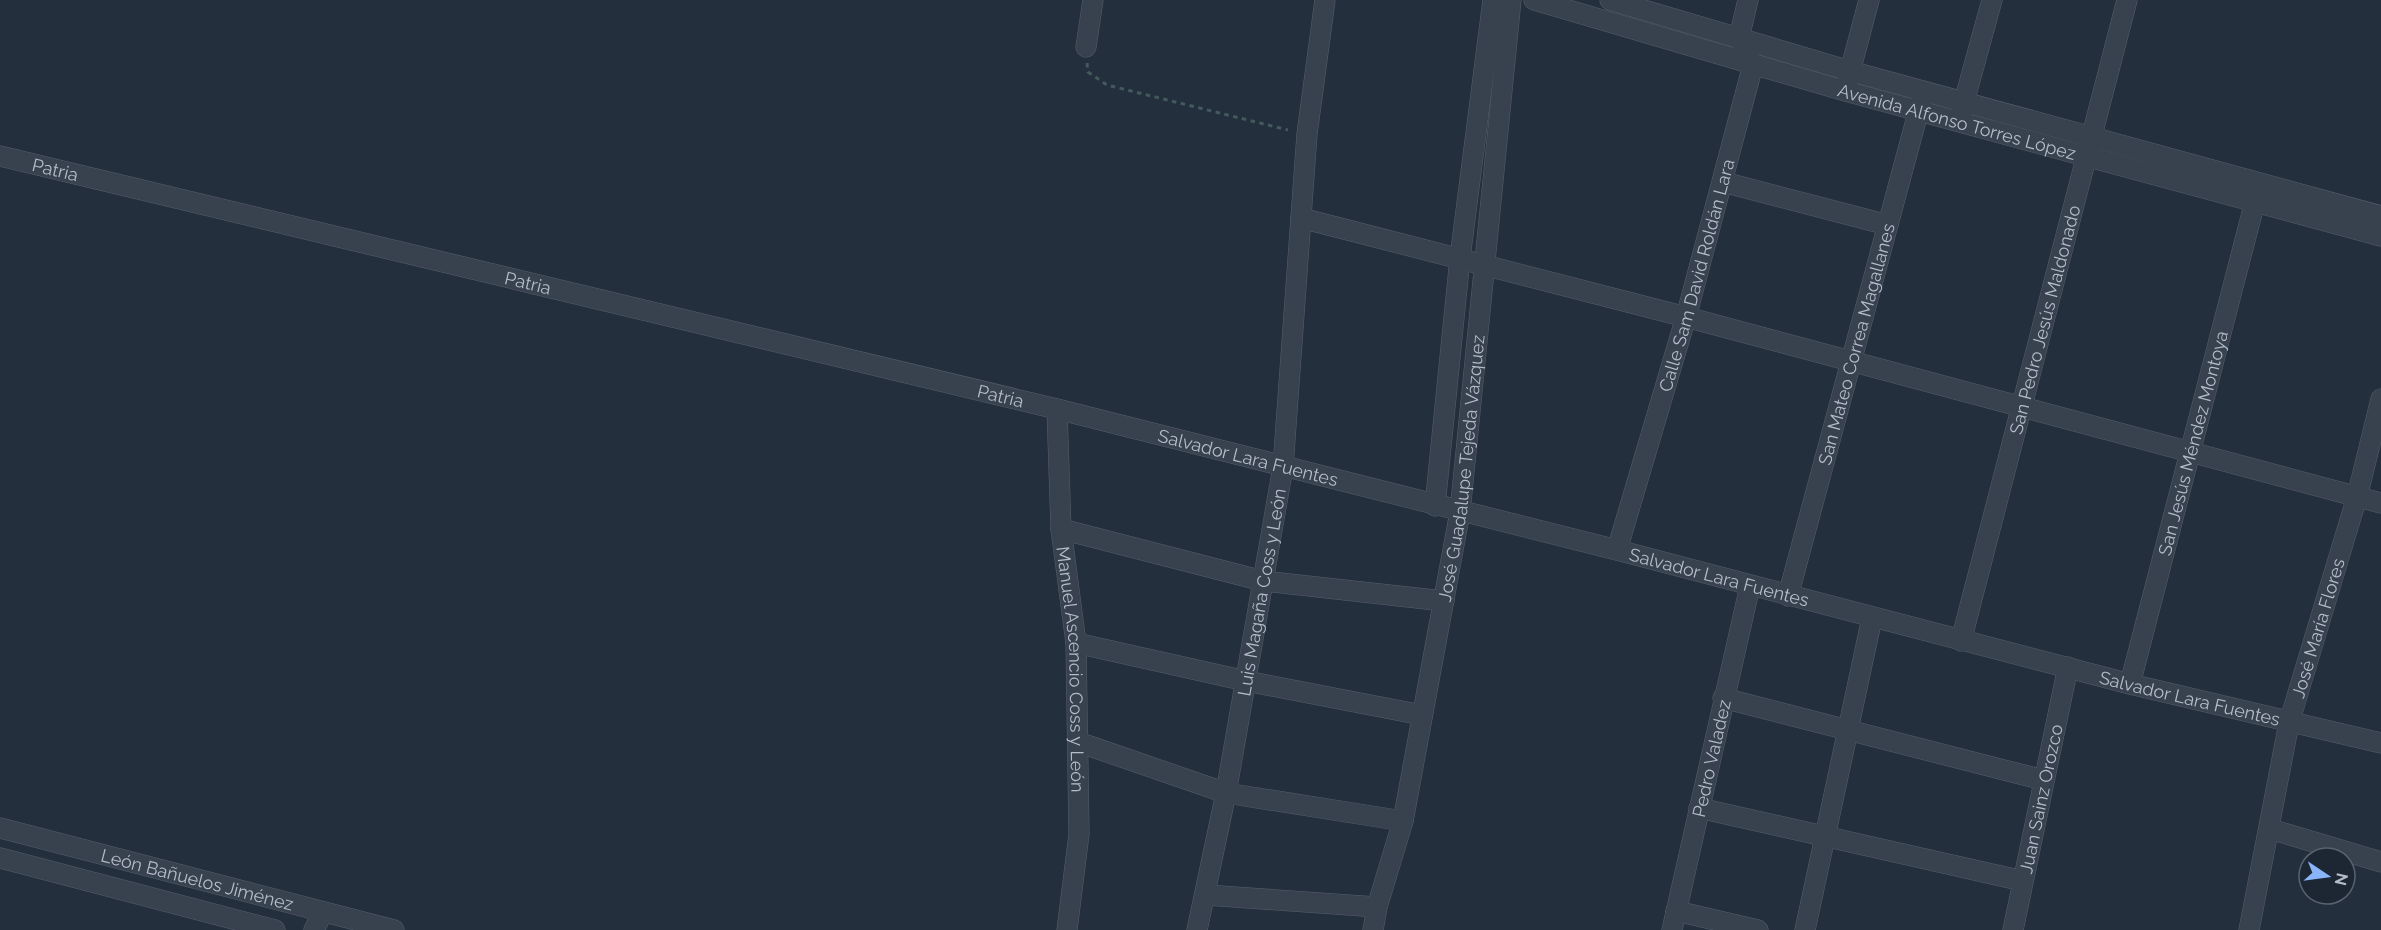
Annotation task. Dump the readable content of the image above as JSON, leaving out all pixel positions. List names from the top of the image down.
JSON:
{
  "streets": {
    "street": [
      "Avenida Alfonso Torres López",
      "Patria",
      "Calle Sam David Roldán Lara",
      "San Pedro Jesús Maldonado",
      "San Mateo Correa Magallanes",
      "San Jesús Méndez Montoya",
      "Salvador Lara Fuentes",
      "José Guadalupe Tejeda Vázquez",
      "Luis Magaña Coss y León",
      "José María Flores",
      "Manuel Ascencio Coss y León",
      "Pedro Valadez",
      "Juan Sainz Orozco",
      "León Bañuelos Jiménez"
    ]
  },
  "crossings": [
    ["Avenida Alfonso Torres López", "Calle Sam David Roldán Lara"],
    ["Avenida Alfonso Torres López", "San Pedro Jesús Maldonado"],
    ["Avenida Alfonso Torres López", "San Mateo Correa Magallanes"],
    ["Avenida Alfonso Torres López", "San Jesús Méndez Montoya"],
    ["Patria", "Salvador Lara Fuentes"],
    ["Patria", "Manuel Ascencio Coss y León"],
    ["Calle Sam David Roldán Lara", "Salvador Lara Fuentes"],
    ["San Pedro Jesús Maldonado", "Salvador Lara Fuentes"],
    ["San Mateo Correa Magallanes", "Salvador Lara Fuentes"],
    ["San Jesús Méndez Montoya", "Salvador Lara Fuentes"],
    ["Salvador Lara Fuentes", "José Guadalupe Tejeda Vázquez"],
    ["Salvador Lara Fuentes", "Luis Magaña Coss y León"],
    ["Salvador Lara Fuentes", "José María Flores"],
    ["Salvador Lara Fuentes", "Manuel Ascencio Coss y León"],
    ["Salvador Lara Fuentes", "Pedro Valadez"],
    ["Salvador Lara Fuentes", "Juan Sainz Orozco"]
  ],
  "north": "right"
}
